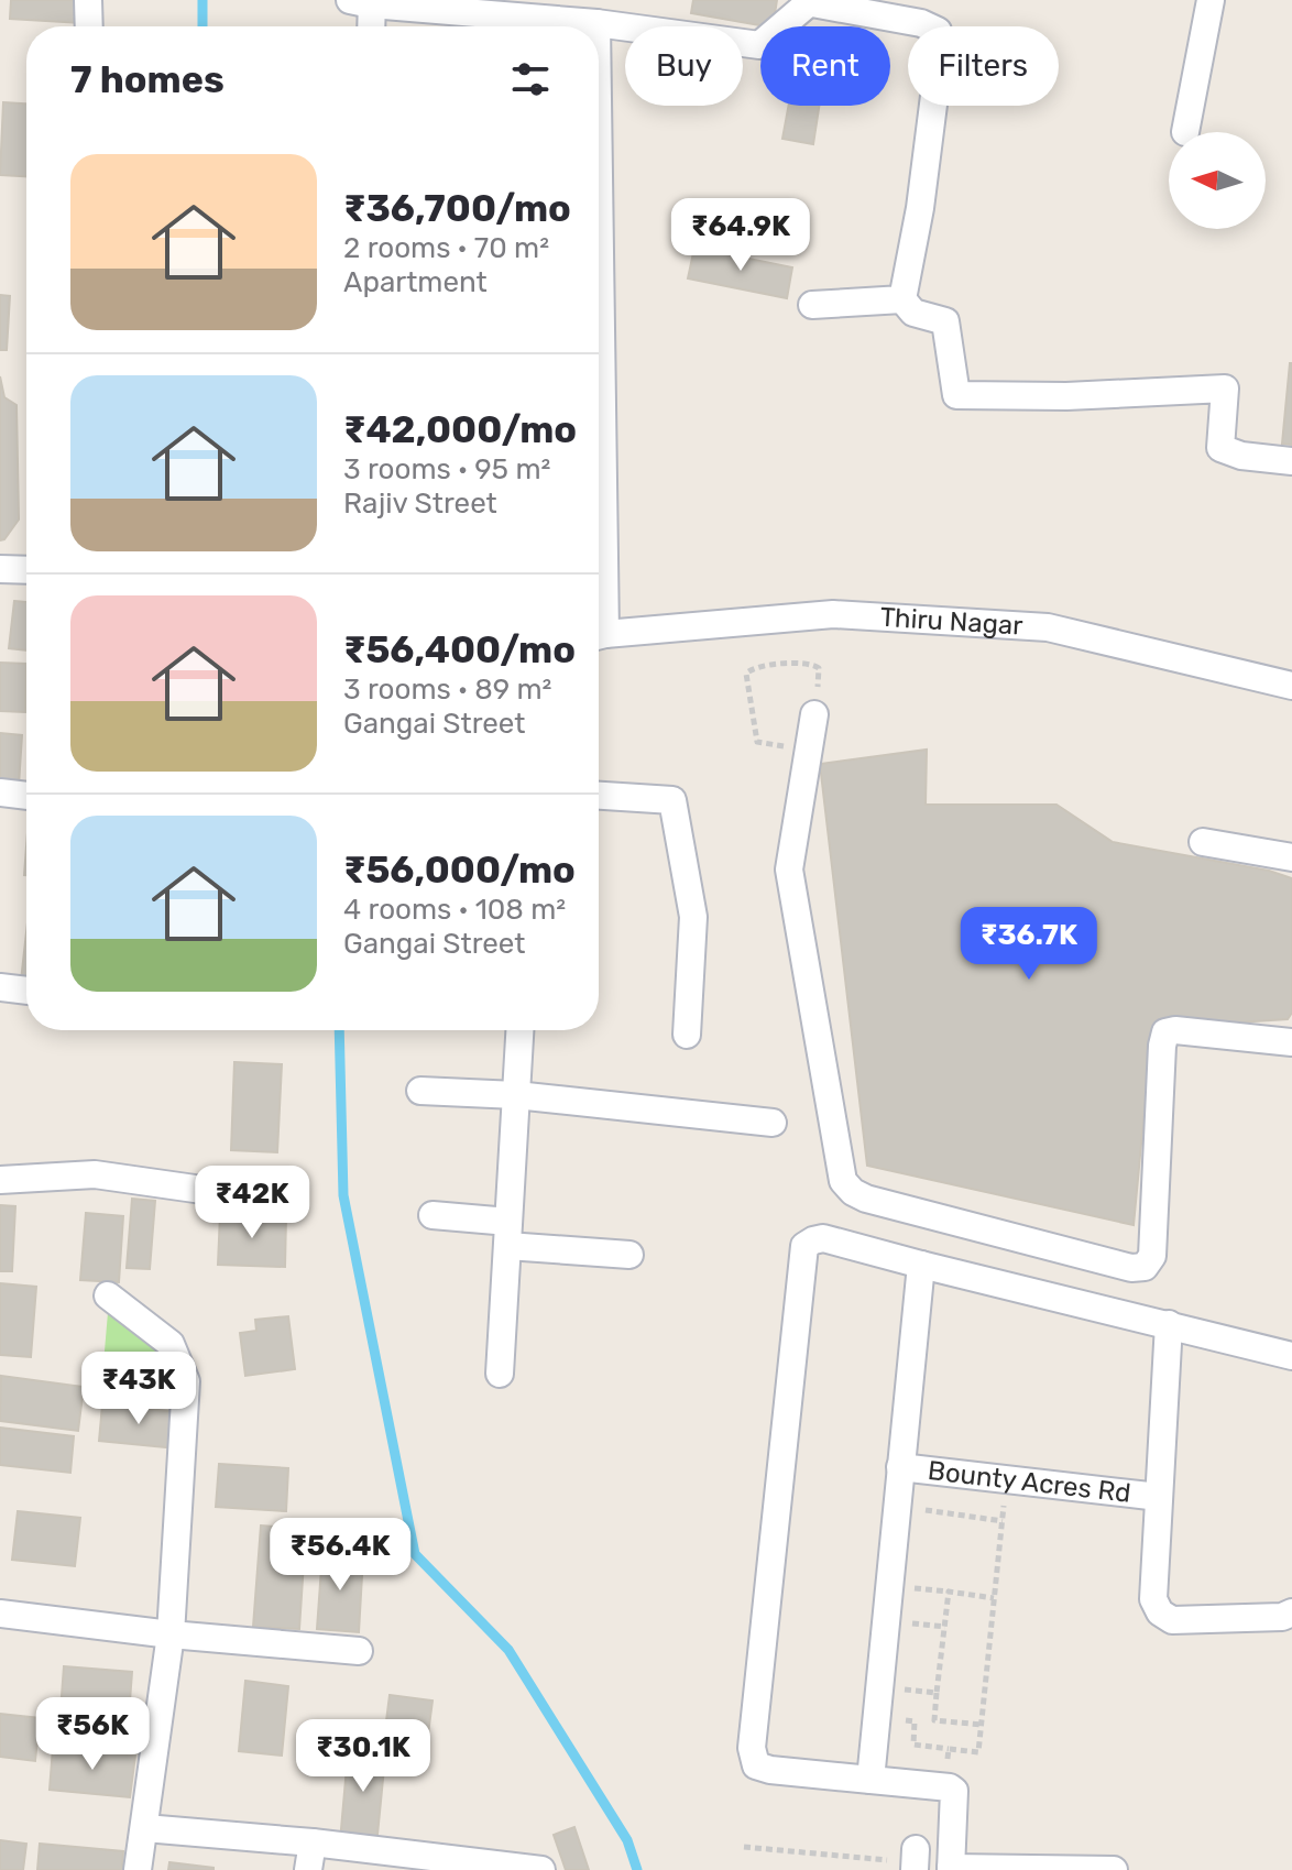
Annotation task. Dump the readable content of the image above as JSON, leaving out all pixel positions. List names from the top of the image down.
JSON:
{
  "streets": {
    "street": ["Thiru Nagar", "Bounty Acres Rd"]
  },
  "north": "left",
  "page": {
    "chip": ["Buy", "Rent", "Filters"],
    "heading": "7 homes",
    "list": [
      {
        "name": "₹36,700/mo",
        "note": "2 rooms · 70 m² · Apartment"
      },
      {
        "name": "₹42,000/mo",
        "note": "3 rooms · 95 m² · Rajiv Street"
      },
      {
        "name": "₹56,400/mo",
        "note": "3 rooms · 89 m² · Gangai Street"
      },
      {
        "name": "₹56,000/mo",
        "note": "4 rooms · 108 m² · Gangai Street"
      }
    ],
    "price": [
      "₹64.9K",
      "₹36.7K",
      "₹42K",
      "₹43K",
      "₹56.4K",
      "₹56K",
      "₹30.1K"
    ]
  }
}
